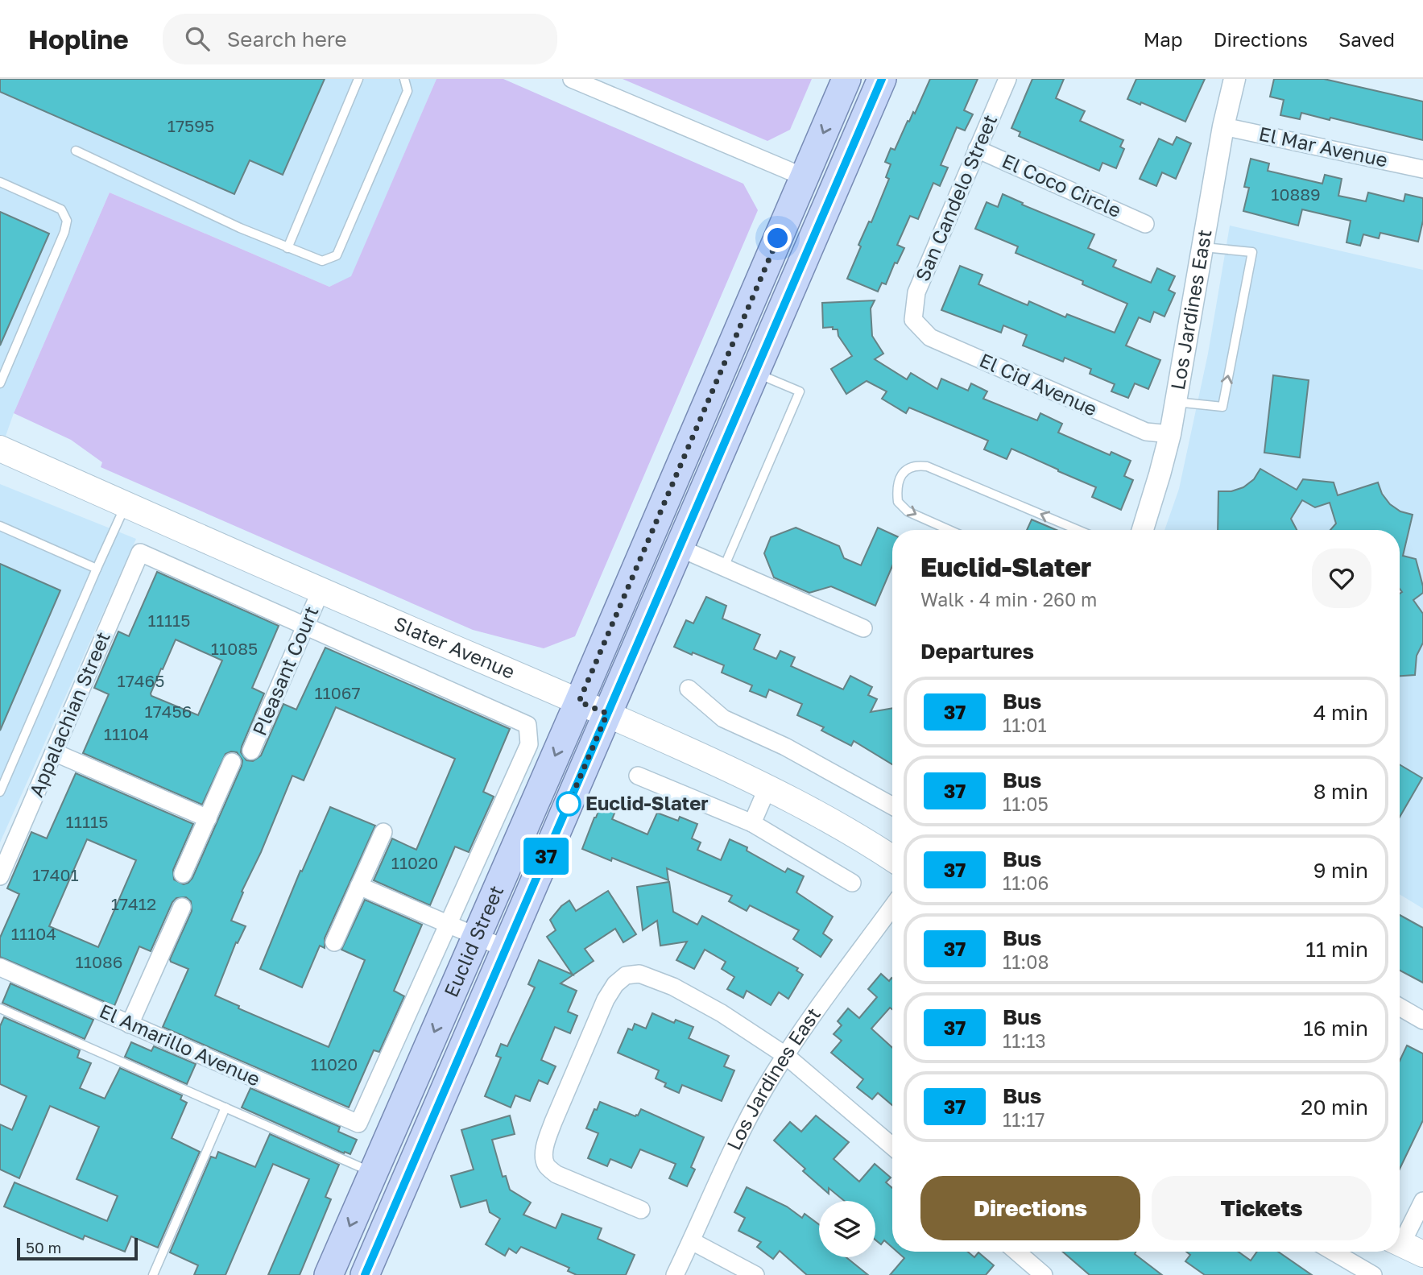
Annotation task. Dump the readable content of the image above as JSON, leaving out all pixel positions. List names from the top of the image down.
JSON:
{
  "streets": {
    "main road": ["Slater Avenue", "Euclid Street"],
    "street": [
      "El Mar Avenue",
      "El Coco Circle",
      "San Candelo Street",
      "Los Jardines East",
      "El Cid Avenue",
      "Pleasant Court",
      "Appalachian Street",
      "El Amarillo Avenue"
    ]
  },
  "crossings": [
    ["El Mar Avenue", "Los Jardines East"],
    ["El Coco Circle", "San Candelo Street"],
    ["San Candelo Street", "El Cid Avenue"],
    ["Los Jardines East", "El Cid Avenue"],
    ["Slater Avenue", "Pleasant Court"],
    ["Slater Avenue", "Euclid Street"],
    ["Pleasant Court", "Appalachian Street"]
  ],
  "places": ["Euclid-Slater"],
  "lines": ["bus line 37"],
  "house_numbers": [
    "17595",
    "10889",
    "11115",
    "11085",
    "17465",
    "11067",
    "17456",
    "11104",
    "11115",
    "11020",
    "17401",
    "17412",
    "11104",
    "11086",
    "11020"
  ],
  "scale_bar": "50 m",
  "page": {
    "header": "Hopline",
    "search": "Search here",
    "nav": ["Map", "Directions", "Saved"],
    "on_map": "37",
    "heading": [
      ["Euclid-Slater", "Walk · 4 min · 260 m"],
      "Departures"
    ],
    "list": [
      {
        "mark": "37",
        "name": "Bus",
        "note": "11:01",
        "value": "4 min"
      },
      {
        "mark": "37",
        "name": "Bus",
        "note": "11:05",
        "value": "8 min"
      },
      {
        "mark": "37",
        "name": "Bus",
        "note": "11:06",
        "value": "9 min"
      },
      {
        "mark": "37",
        "name": "Bus",
        "note": "11:08",
        "value": "11 min"
      },
      {
        "mark": "37",
        "name": "Bus",
        "note": "11:13",
        "value": "16 min"
      },
      {
        "mark": "37",
        "name": "Bus",
        "note": "11:17",
        "value": "20 min"
      }
    ],
    "buttons": ["Directions", "Tickets"],
    "scale": "50 m"
  }
}
